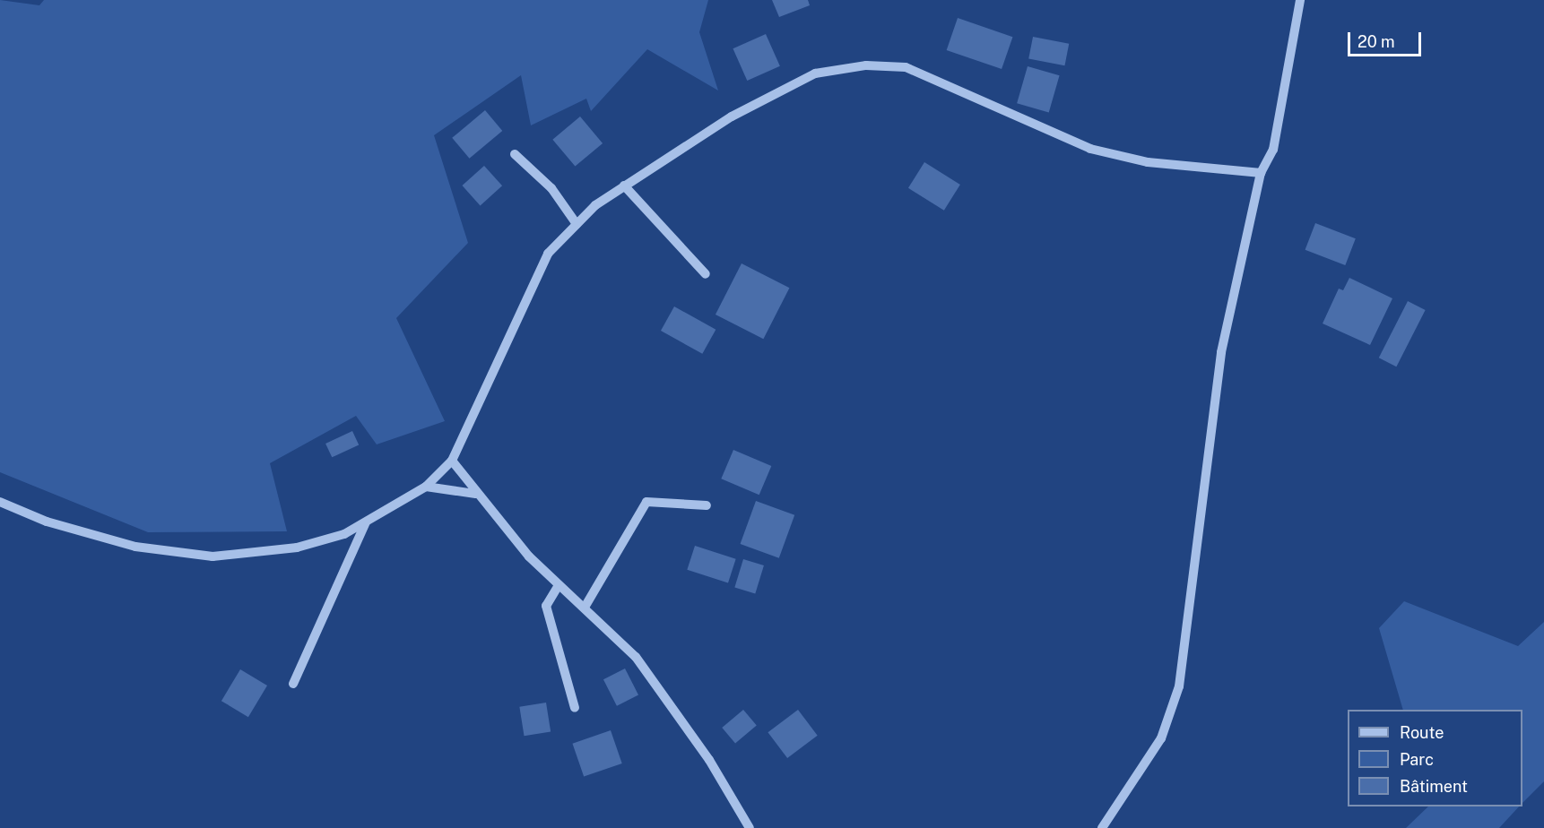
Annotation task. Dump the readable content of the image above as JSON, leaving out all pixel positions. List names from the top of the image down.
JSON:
{
  "legend": ["Route", "Parc", "Bâtiment"],
  "scale_bar": "20 m"
}
